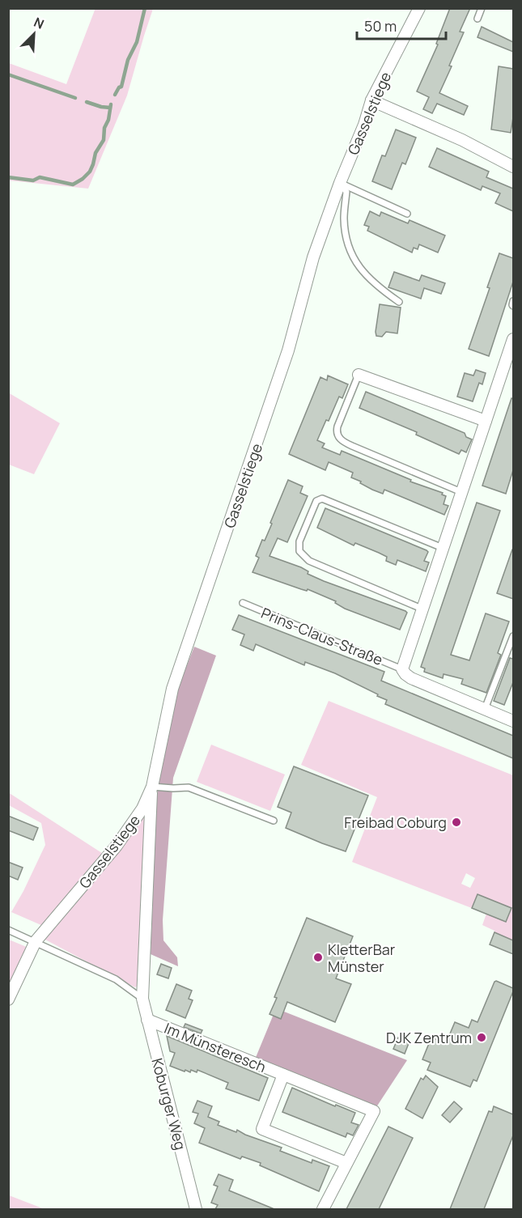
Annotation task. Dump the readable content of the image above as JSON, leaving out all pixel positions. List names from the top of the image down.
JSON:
{
  "streets": {
    "street": [
      "Gasselstiege",
      "Prins-Claus-Straße",
      "Im Münsteresch",
      "Koburger Weg"
    ]
  },
  "crossings": [
    ["Gasselstiege", "Koburger Weg"],
    ["Im Münsteresch", "Koburger Weg"]
  ],
  "places": ["Freibad Coburg", "KletterBar Münster", "DJK Zentrum"],
  "scale_bar": "50 m",
  "north": "top right"
}
